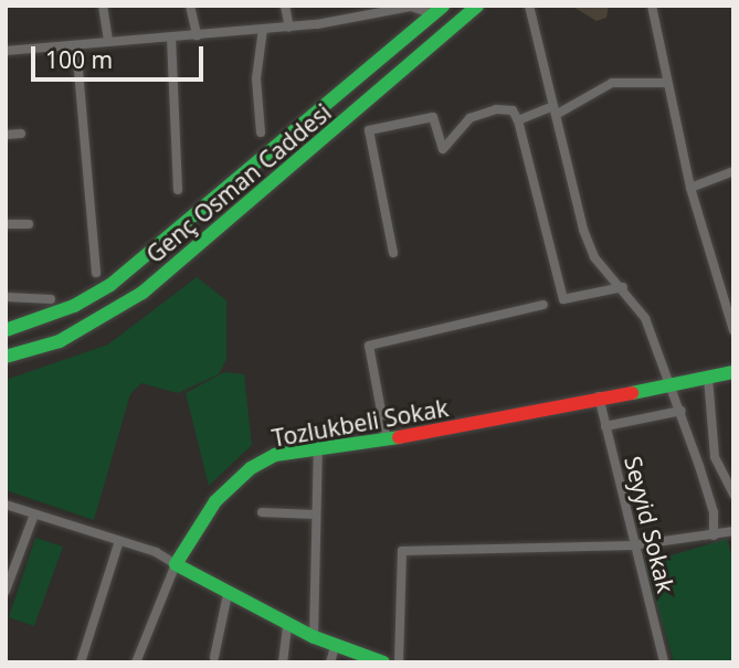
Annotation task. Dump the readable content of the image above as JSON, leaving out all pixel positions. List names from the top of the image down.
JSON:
{
  "streets": {
    "main road": ["Genç Osman Caddesi", "Tozlukbeli Sokak"],
    "street": ["Seyyid Sokak"]
  },
  "crossings": [
    ["Tozlukbeli Sokak", "Seyyid Sokak"]
  ],
  "scale_bar": "100 m"
}
